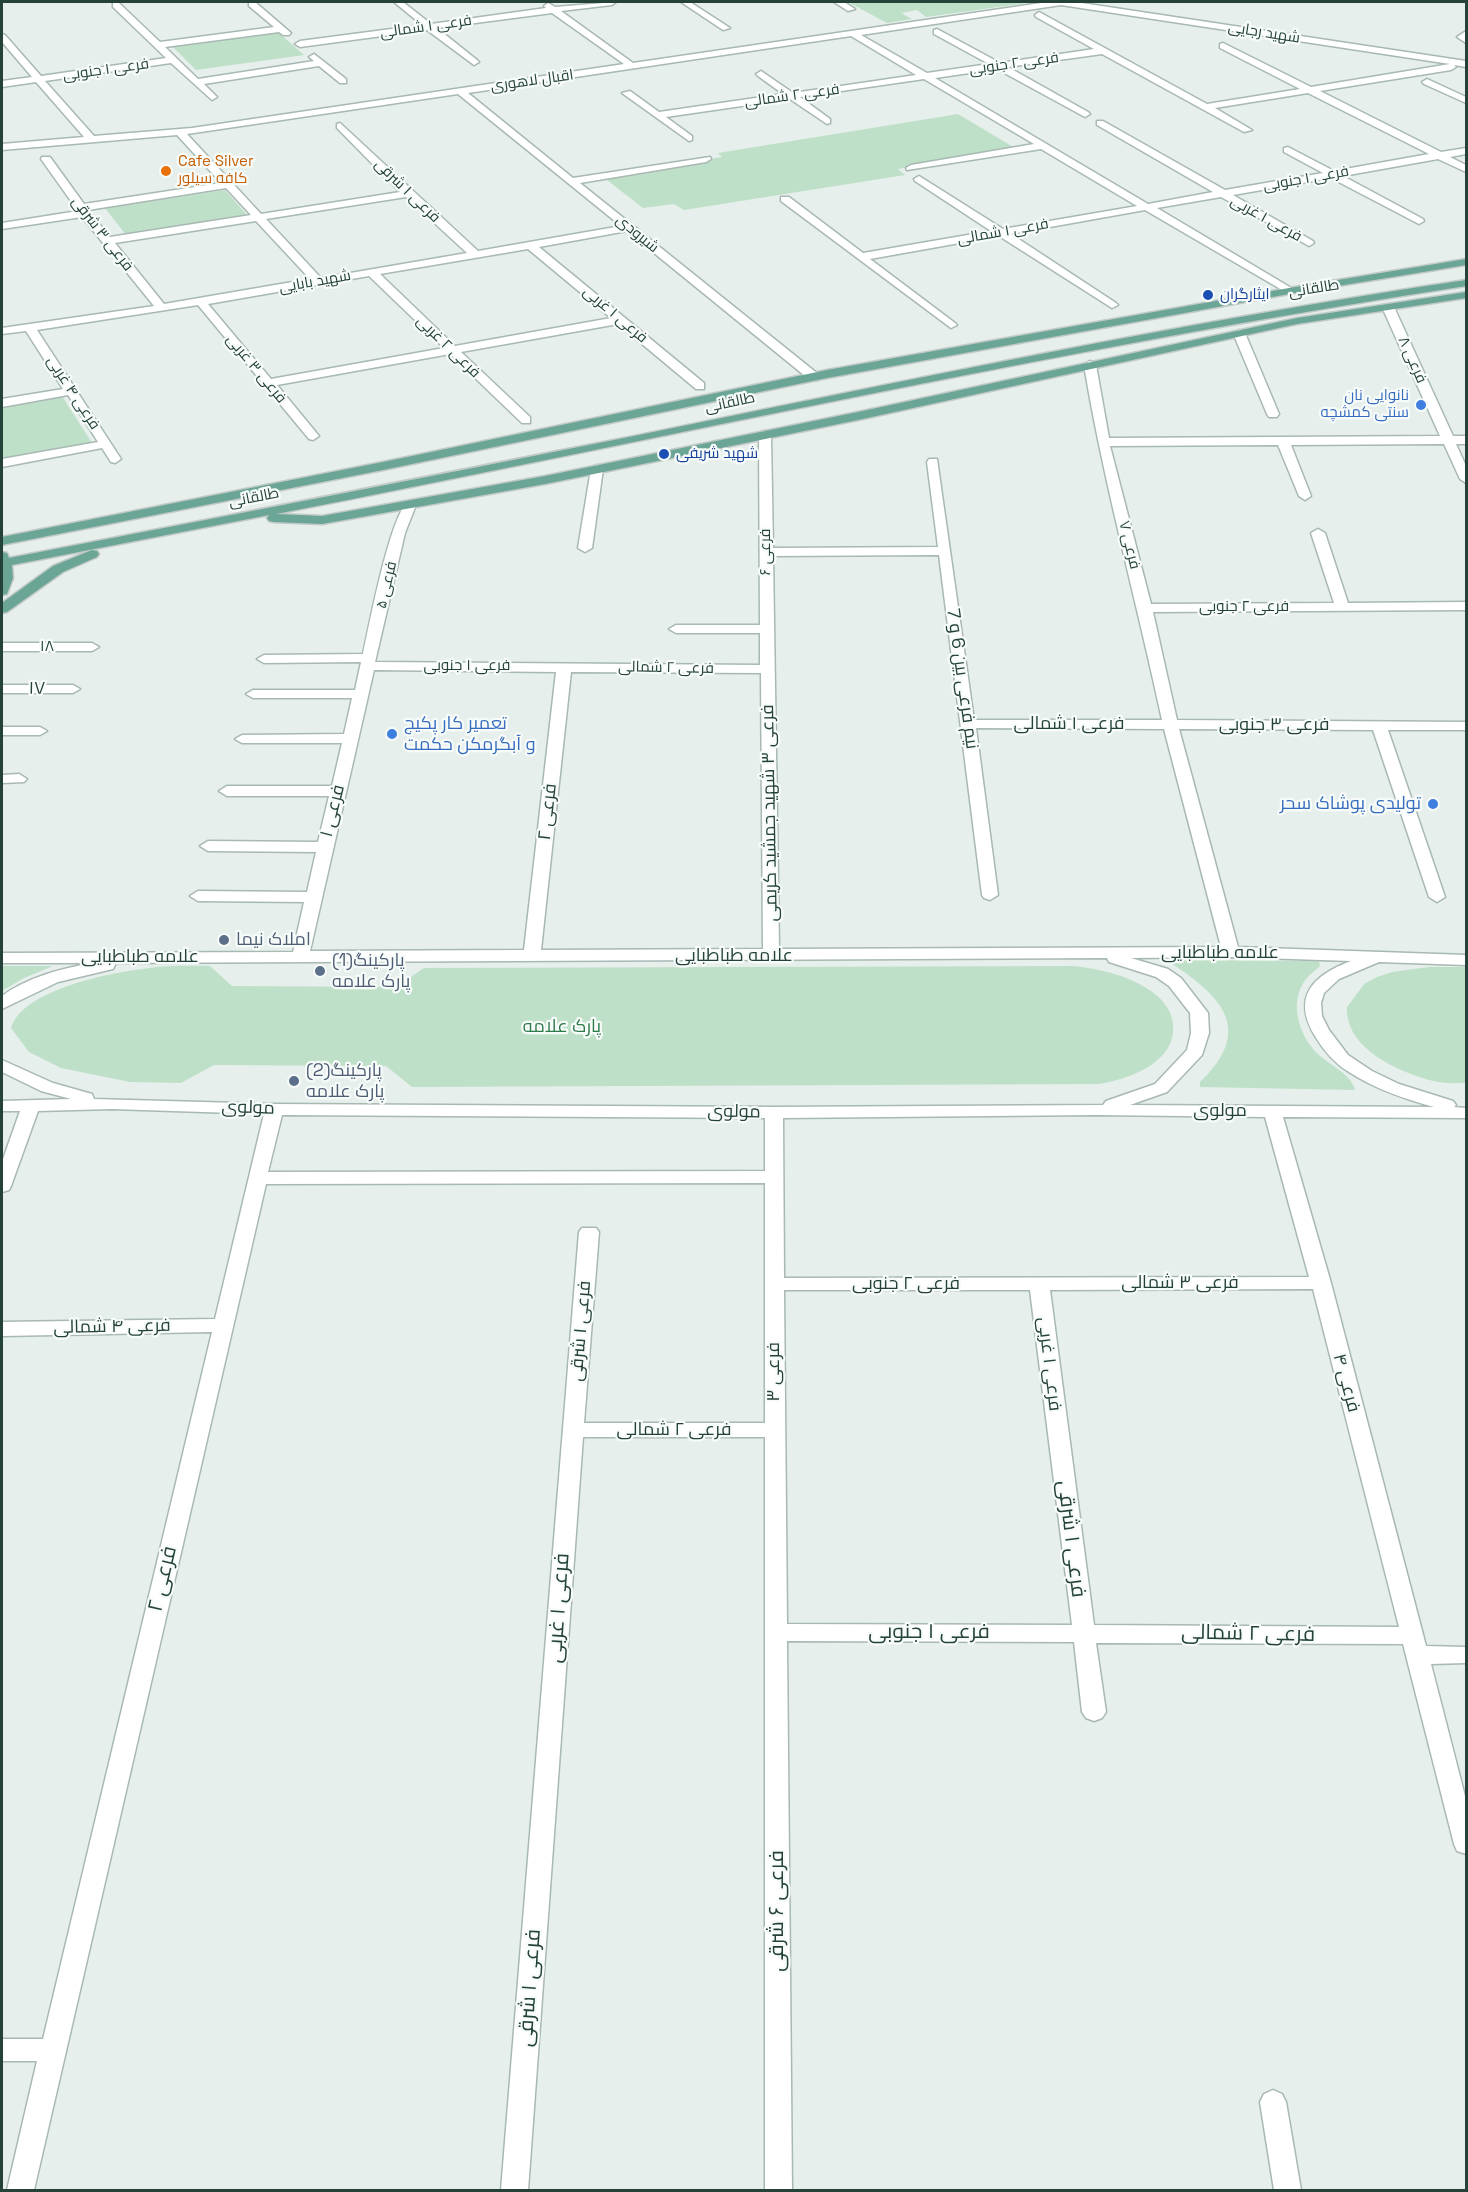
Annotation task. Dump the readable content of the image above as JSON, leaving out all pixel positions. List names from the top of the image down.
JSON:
{
  "streets": {
    "main road": ["طالقانی"],
    "street": [
      "فرعی ۱ شمالی",
      "شهید رجایی",
      "فرعی ۲ جنوبی",
      "فرعی ۱ جنوبی",
      "اقبال لاهوری",
      "فرعی ۲ شمالی",
      "فرعی ۱ شرقی",
      "فرعی ۱ غربی",
      "فرعی ۳ شرقی",
      "شیرودی",
      "شهید بابایی",
      "فرعی ۲ غربی",
      "فرعی ۸",
      "فرعی ۳ غربی",
      "فرعی ۴ غربی",
      "فرعی ۷",
      "فرعی ۶",
      "فرعی ۵",
      "۱۸",
      "نیم فرعی بین 6 و 7",
      "۱۷",
      "فرعی ۳ جنوبی",
      "فرعی ۱",
      "فرعی ۲",
      "فرعی ۳ شهید جمشید کریمی",
      "علامه طباطبایی",
      "مولوی",
      "فرعی ۳ شمالی",
      "فرعی ۴ شمالی",
      "فرعی ۳",
      "فرعی ۴",
      "فرعی ۶ شرقی"
    ]
  },
  "crossings": [
    ["فرعی ۱ شمالی", "فرعی ۱ جنوبی"],
    ["فرعی ۱ شمالی", "فرعی ۷"],
    ["فرعی ۱ شمالی", "نیم فرعی بین 6 و 7"],
    ["فرعی ۱ شمالی", "فرعی ۳ جنوبی"],
    ["شهید رجایی", "اقبال لاهوری"],
    ["فرعی ۲ جنوبی", "فرعی ۲ شمالی"],
    ["فرعی ۲ جنوبی", "فرعی ۱ غربی"],
    ["فرعی ۲ جنوبی", "فرعی ۷"],
    ["فرعی ۲ جنوبی", "فرعی ۳ شمالی"],
    ["فرعی ۲ جنوبی", "فرعی ۳"],
    ["فرعی ۱ جنوبی", "فرعی ۲ شمالی"],
    ["فرعی ۱ جنوبی", "فرعی ۱ شرقی"],
    ["فرعی ۱ جنوبی", "فرعی ۱ غربی"],
    ["فرعی ۱ جنوبی", "فرعی ۵"],
    ["فرعی ۱ جنوبی", "فرعی ۱"],
    ["فرعی ۱ جنوبی", "فرعی ۲"],
    ["فرعی ۱ جنوبی", "فرعی ۳"],
    ["فرعی ۱ جنوبی", "فرعی ۶ شرقی"],
    ["اقبال لاهوری", "شیرودی"],
    ["فرعی ۲ شمالی", "فرعی ۱ شرقی"],
    ["فرعی ۲ شمالی", "فرعی ۱ غربی"],
    ["فرعی ۲ شمالی", "فرعی ۶"],
    ["فرعی ۲ شمالی", "فرعی ۲"],
    ["فرعی ۲ شمالی", "فرعی ۳ شهید جمشید کریمی"],
    ["فرعی ۲ شمالی", "فرعی ۳"],
    ["فرعی ۲ شمالی", "فرعی ۴"],
    ["فرعی ۱ شرقی", "فرعی ۱ غربی"],
    ["فرعی ۱ شرقی", "شهید بابایی"],
    ["فرعی ۱ غربی", "شهید بابایی"],
    ["فرعی ۱ غربی", "فرعی ۳ شمالی"],
    ["فرعی ۳ شرقی", "شهید بابایی"],
    ["شیرودی", "شهید بابایی"],
    ["شیرودی", "طالقانی"],
    ["شهید بابایی", "فرعی ۲ غربی"],
    ["شهید بابایی", "فرعی ۳ غربی"],
    ["شهید بابایی", "فرعی ۴ غربی"],
    ["فرعی ۷", "فرعی ۳ جنوبی"],
    ["فرعی ۷", "علامه طباطبایی"],
    ["فرعی ۶", "فرعی ۳ شهید جمشید کریمی"],
    ["فرعی ۵", "فرعی ۱"],
    ["فرعی ۱", "علامه طباطبایی"],
    ["فرعی ۲", "علامه طباطبایی"],
    ["فرعی ۲", "مولوی"],
    ["فرعی ۲", "فرعی ۴ شمالی"],
    ["فرعی ۳ شهید جمشید کریمی", "علامه طباطبایی"],
    ["مولوی", "فرعی ۳"],
    ["مولوی", "فرعی ۴"],
    ["فرعی ۳ شمالی", "فرعی ۴"],
    ["فرعی ۳", "فرعی ۶ شرقی"]
  ],
  "parks": ["پارک علامه"],
  "places": [
    "Cafe Silver کافه سیلور",
    "ایثارگران",
    "نانوایی نان سنتی کمشچه",
    "شهید شریفی",
    "تعمیر کار پکیج و آبگرمکن حکمت",
    "تولیدی پوشاک سحر",
    "املاک نیما",
    "پارکینگ(1) پارک علامه",
    "پارکینگ(2) پارک علامه"
  ]
}
